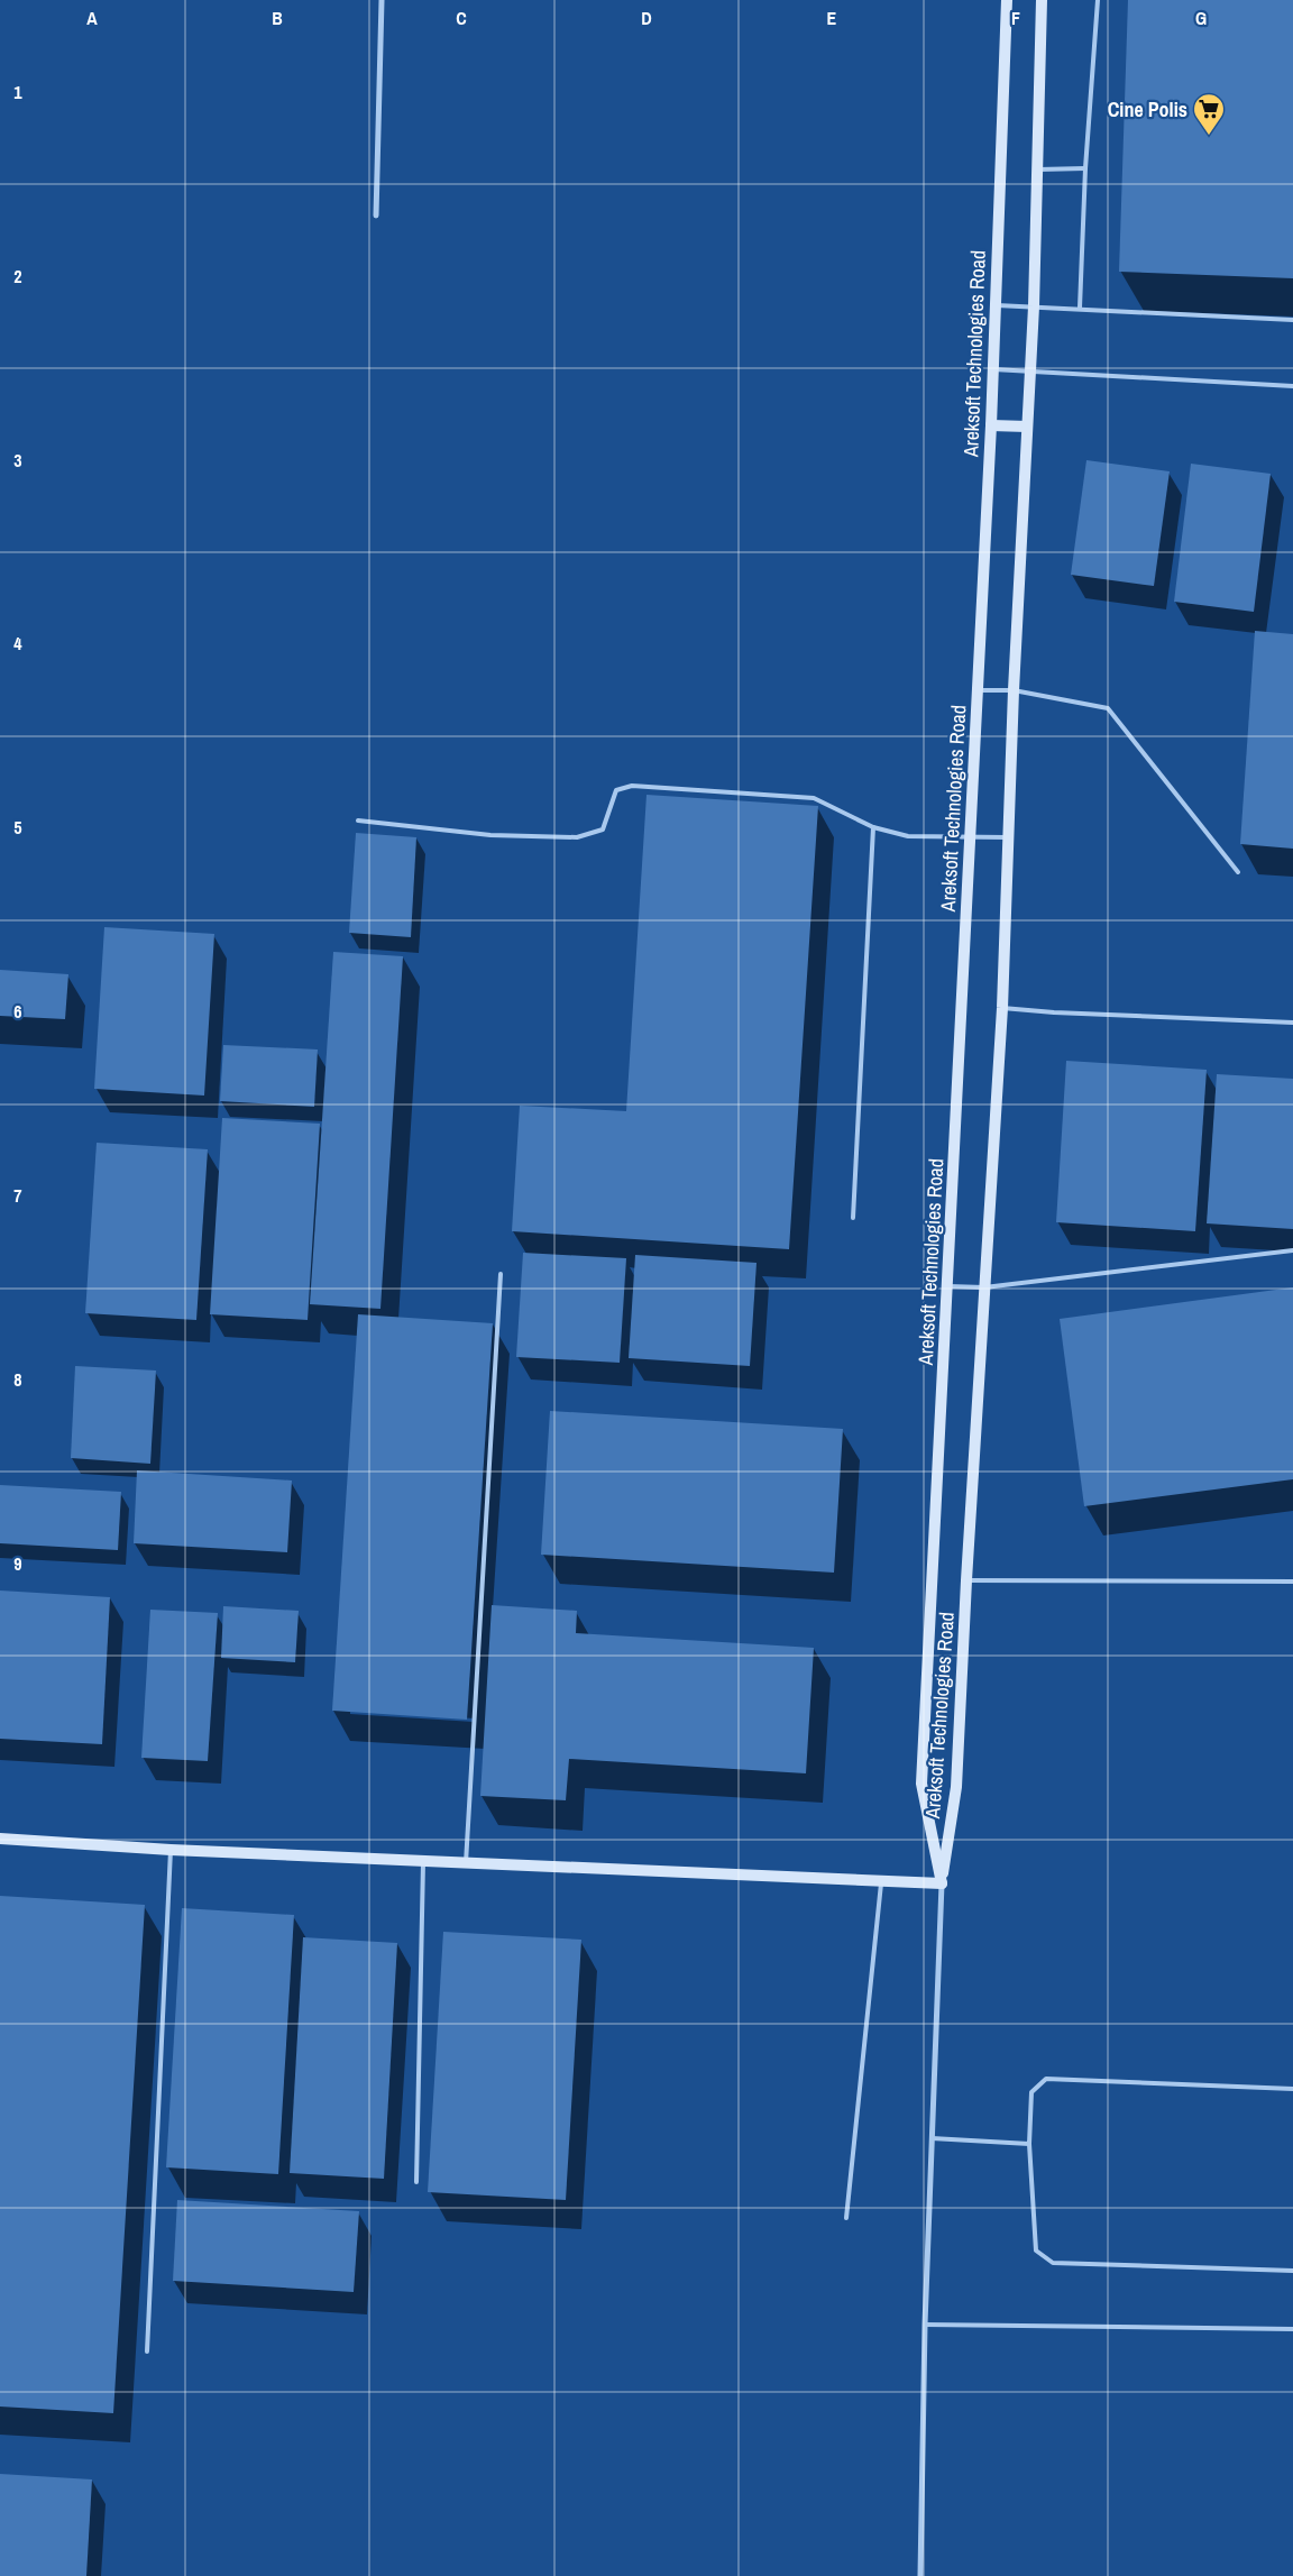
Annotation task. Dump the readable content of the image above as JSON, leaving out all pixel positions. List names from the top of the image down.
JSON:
{
  "streets": {
    "street": ["Areksoft Technologies Road"]
  },
  "places": {
    "supermarket": ["Cine Polis"]
  },
  "grid": {
    "columns": [
      "A",
      "B",
      "C",
      "D",
      "E",
      "F",
      "G"
    ],
    "rows": [
      "1",
      "2",
      "3",
      "4",
      "5",
      "6",
      "7",
      "8",
      "9"
    ]
  }
}
